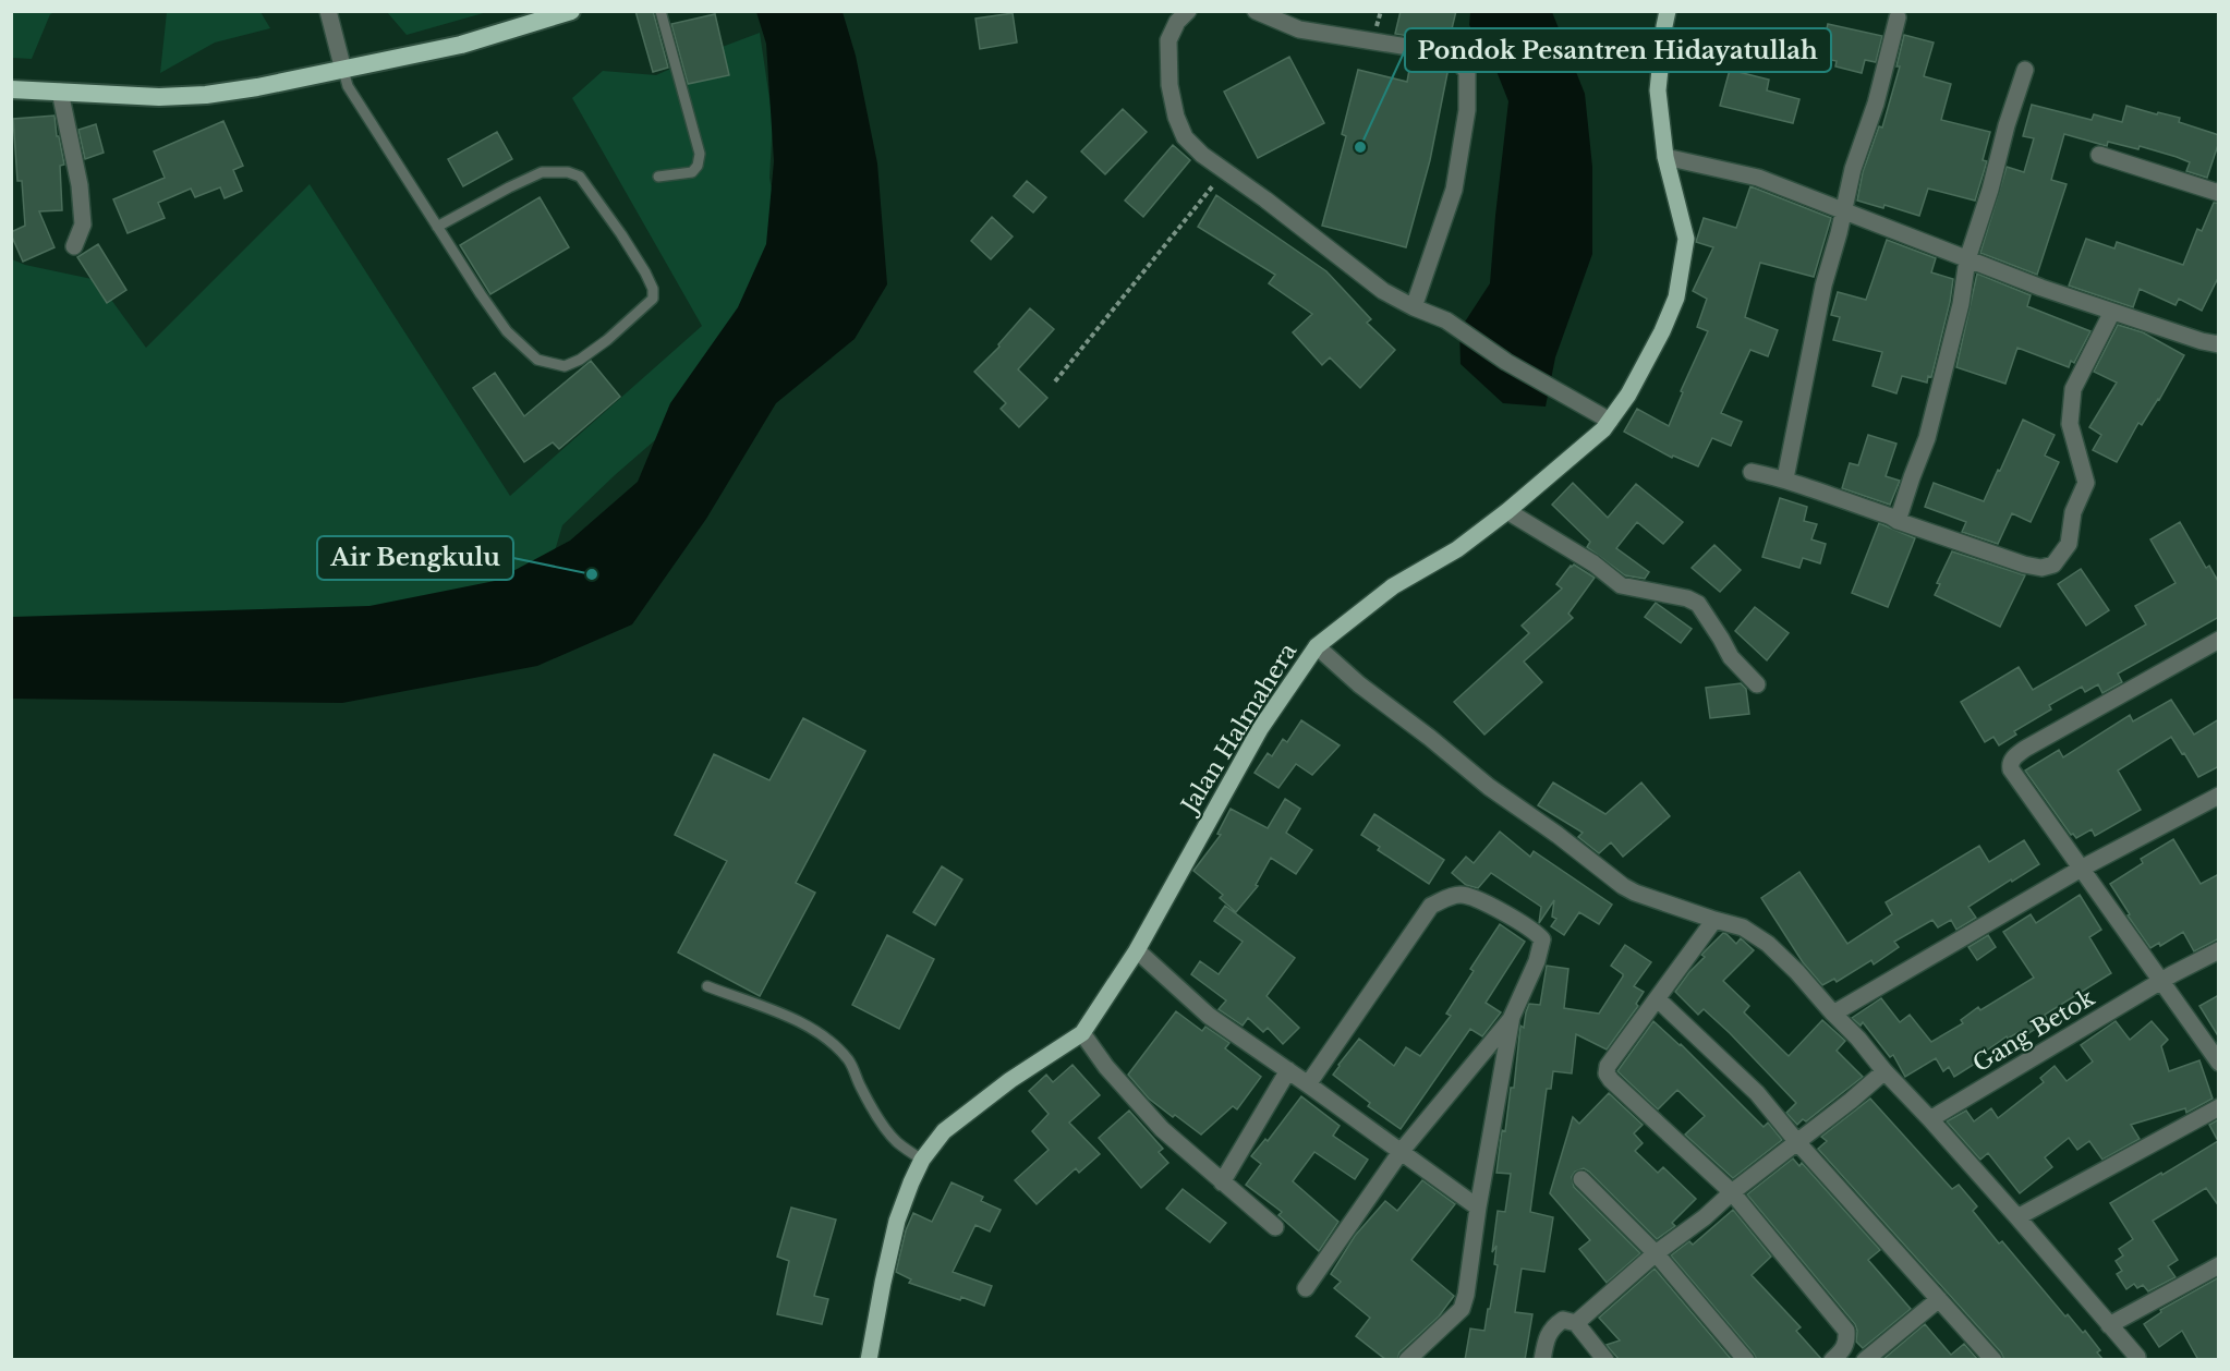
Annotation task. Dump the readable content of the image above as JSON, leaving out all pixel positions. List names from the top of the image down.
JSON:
{
  "streets": {
    "main road": ["Jalan Halmahera"],
    "street": ["Gang Betok"]
  },
  "places": ["Pondok Pesantren Hidayatullah", "Air Bengkulu"]
}
